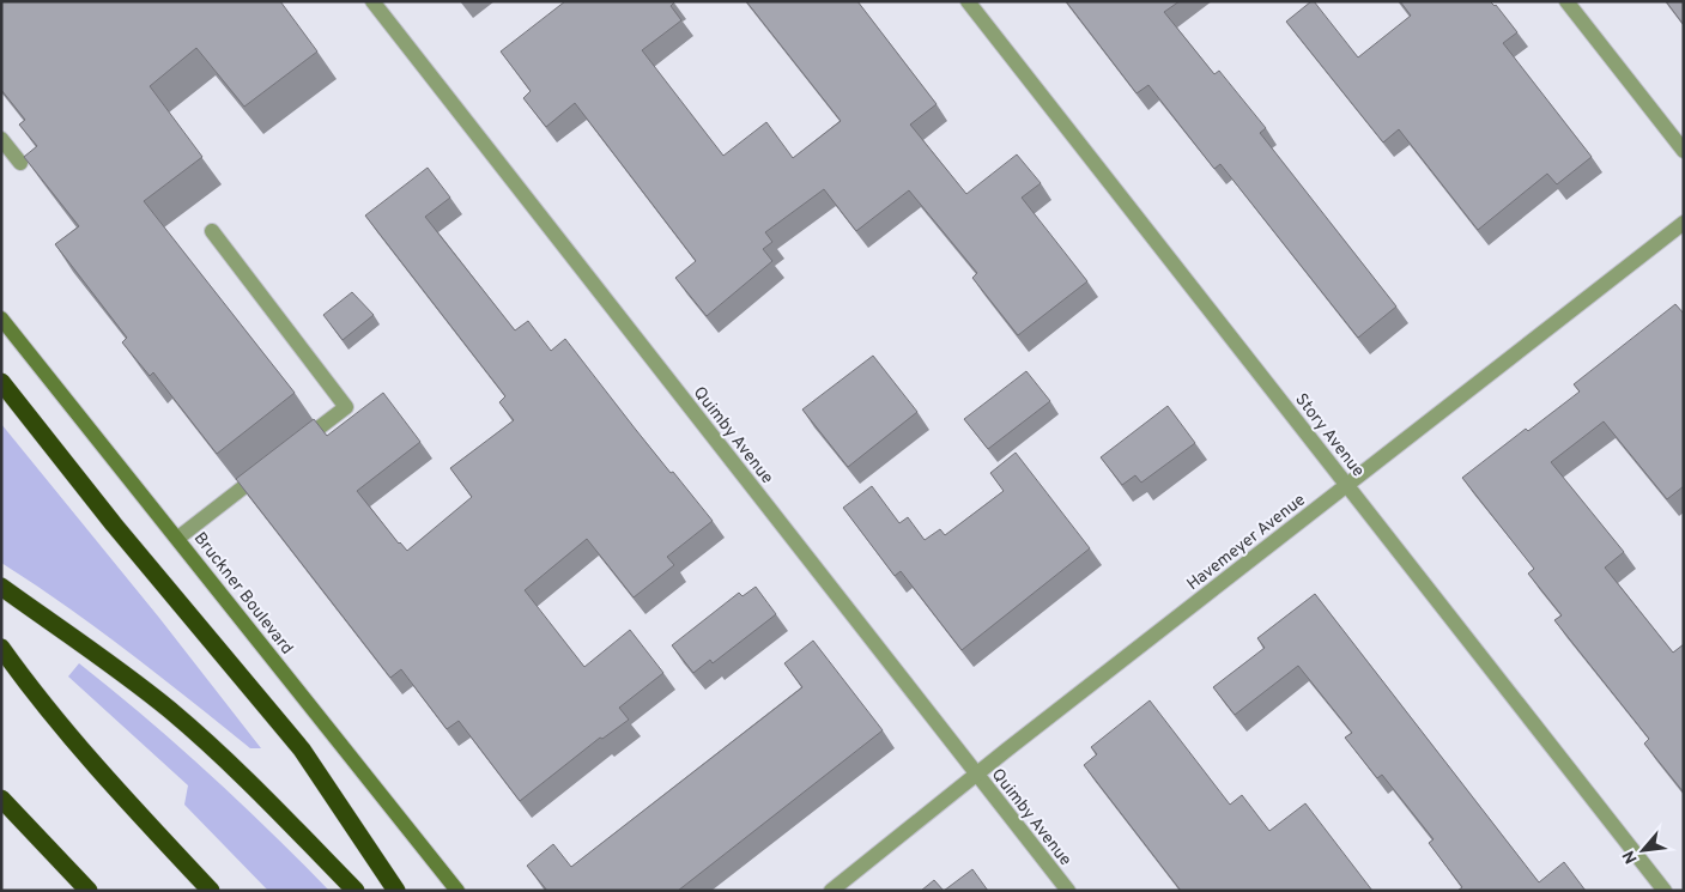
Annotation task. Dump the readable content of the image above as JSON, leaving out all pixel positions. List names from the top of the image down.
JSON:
{
  "streets": {
    "main road": ["Bruckner Boulevard"],
    "street": ["Quimby Avenue", "Story Avenue", "Havemeyer Avenue"]
  },
  "crossings": [
    ["Quimby Avenue", "Havemeyer Avenue"],
    ["Story Avenue", "Havemeyer Avenue"]
  ],
  "north": "bottom left"
}
